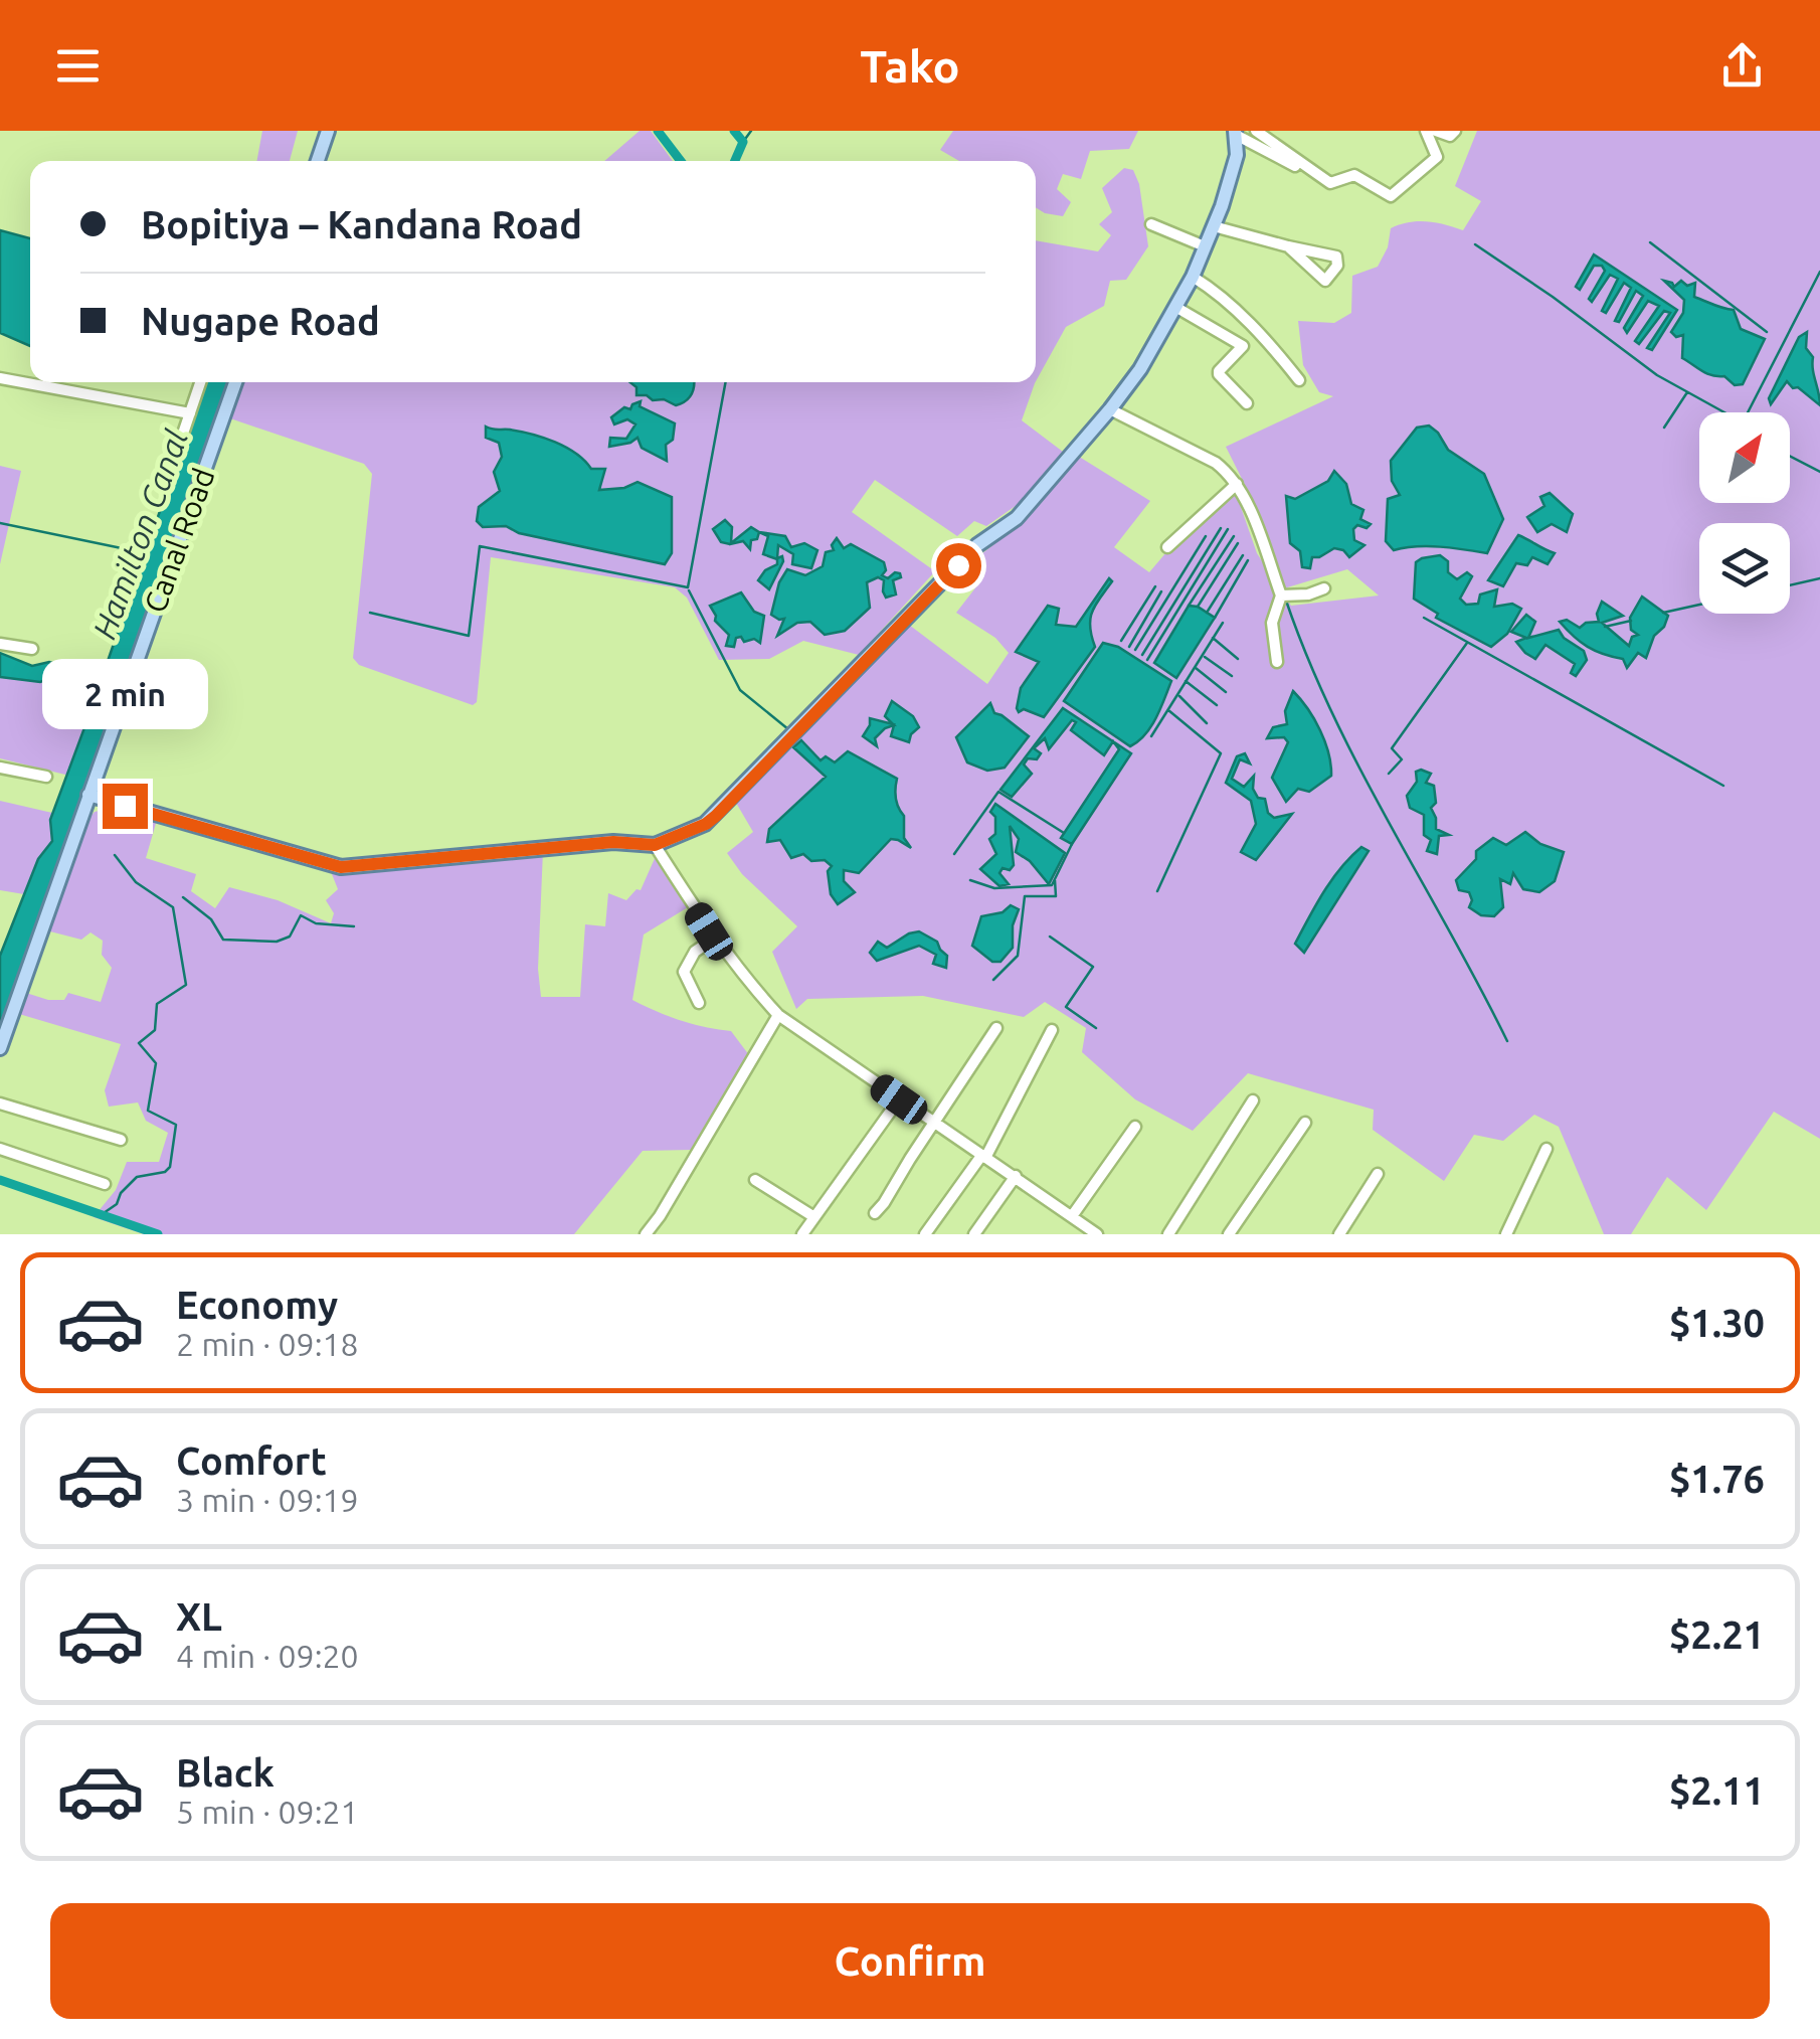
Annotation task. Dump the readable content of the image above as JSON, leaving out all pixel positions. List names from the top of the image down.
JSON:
{
  "streets": {
    "main road": ["Canal Road"]
  },
  "water": ["Hamilton Canal"],
  "north": "top right",
  "page": {
    "header": "Tako",
    "banner": ["Bopitiya – Kandana Road", "Nugape Road"],
    "bubble": "2 min",
    "list": [
      {
        "name": "Economy",
        "note": "2 min · 09:18",
        "value": "$1.30"
      },
      {
        "name": "Comfort",
        "note": "3 min · 09:19",
        "value": "$1.76"
      },
      {
        "name": "XL",
        "note": "4 min · 09:20",
        "value": "$2.21"
      },
      {
        "name": "Black",
        "note": "5 min · 09:21",
        "value": "$2.11"
      }
    ],
    "buttons": "Confirm"
  }
}
